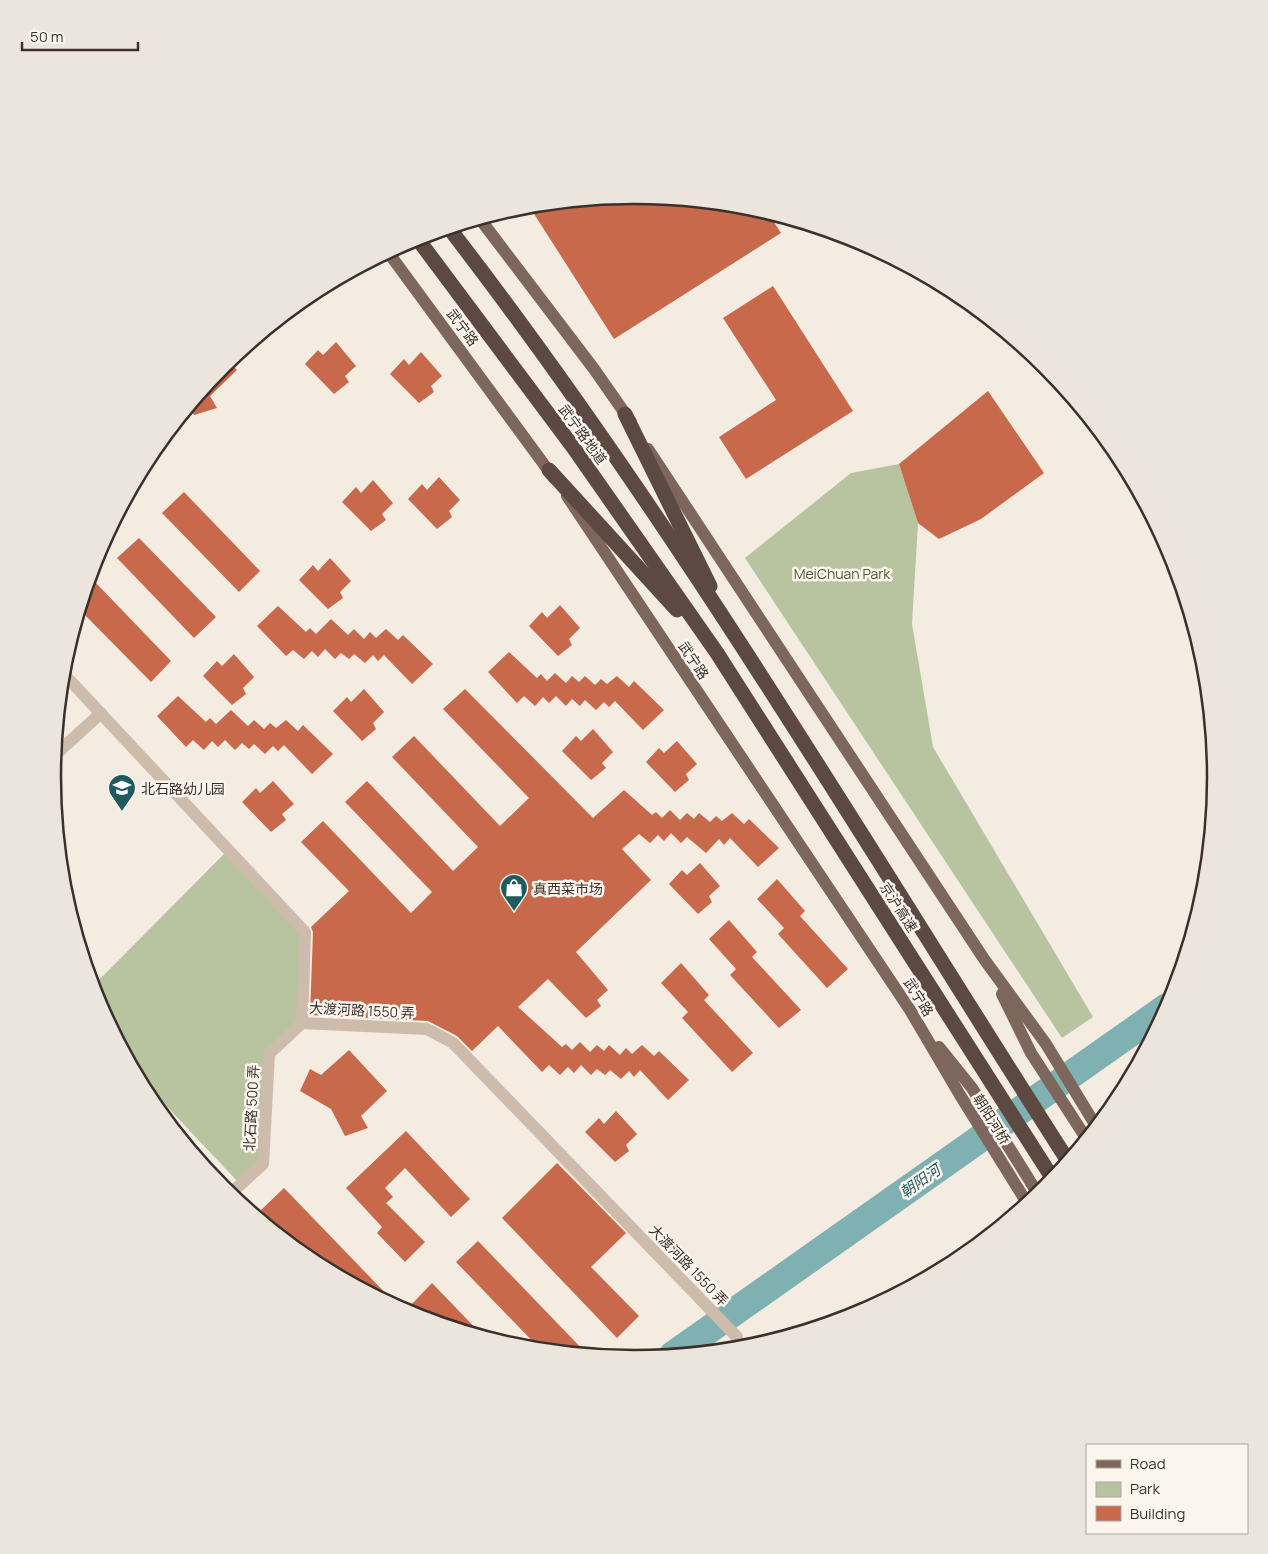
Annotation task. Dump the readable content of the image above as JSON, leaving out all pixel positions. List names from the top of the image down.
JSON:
{
  "streets": {
    "highway": ["武宁路地道", "京沪高速"],
    "main road": ["武宁路", "朝阳河桥"],
    "street": ["大渡河路 1550 弄", "北石路 500 弄"]
  },
  "crossings": [
    ["武宁路", "朝阳河桥"],
    ["武宁路地道", "京沪高速"],
    ["大渡河路 1550 弄", "北石路 500 弄"]
  ],
  "water": ["朝阳河"],
  "parks": ["MeiChuan Park"],
  "places": {
    "school or university": ["北石路幼儿园"],
    "shop": ["真西菜市场"]
  },
  "legend": ["Road", "Park", "Building"],
  "scale_bar": "50 m"
}
